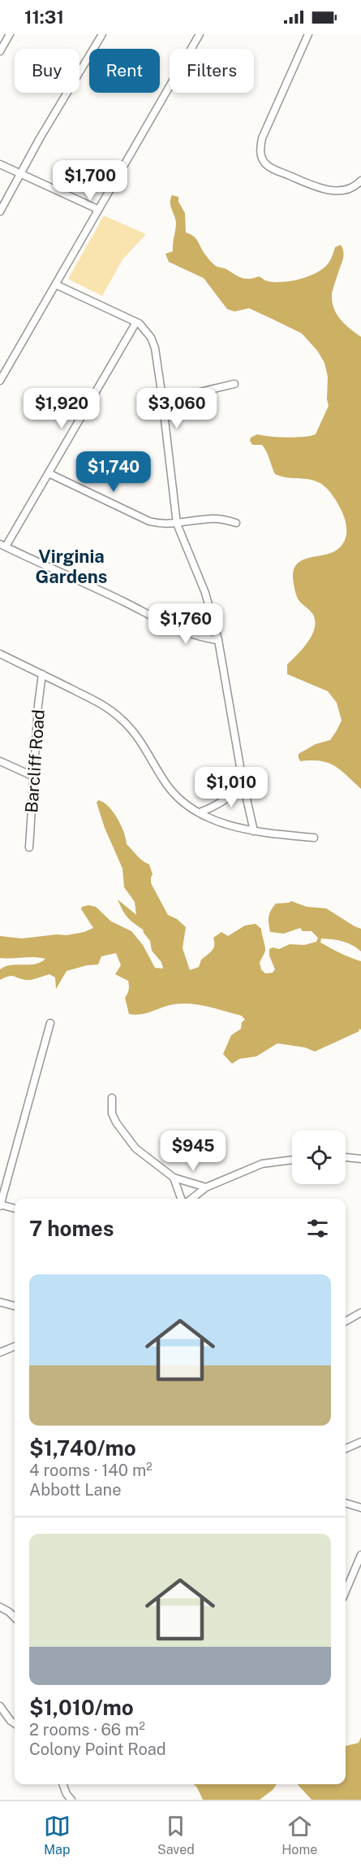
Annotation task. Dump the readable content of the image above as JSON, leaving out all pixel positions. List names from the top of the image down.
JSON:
{
  "streets": {
    "street": ["Barcliff Road"]
  },
  "districts": ["Virginia Gardens"],
  "page": {
    "status": "11:31",
    "chip": ["Buy", "Rent", "Filters"],
    "price": [
      "$1,700",
      "$1,920",
      "$3,060",
      "$1,740",
      "$1,760",
      "$1,010",
      "$945"
    ],
    "heading": "7 homes",
    "list": [
      {
        "name": "$1,740/mo",
        "note": "4 rooms · 140 m² · Abbott Lane"
      },
      {
        "name": "$1,010/mo",
        "note": "2 rooms · 66 m² · Colony Point Road"
      }
    ],
    "tabs": ["Map", "Saved", "Home"]
  }
}
